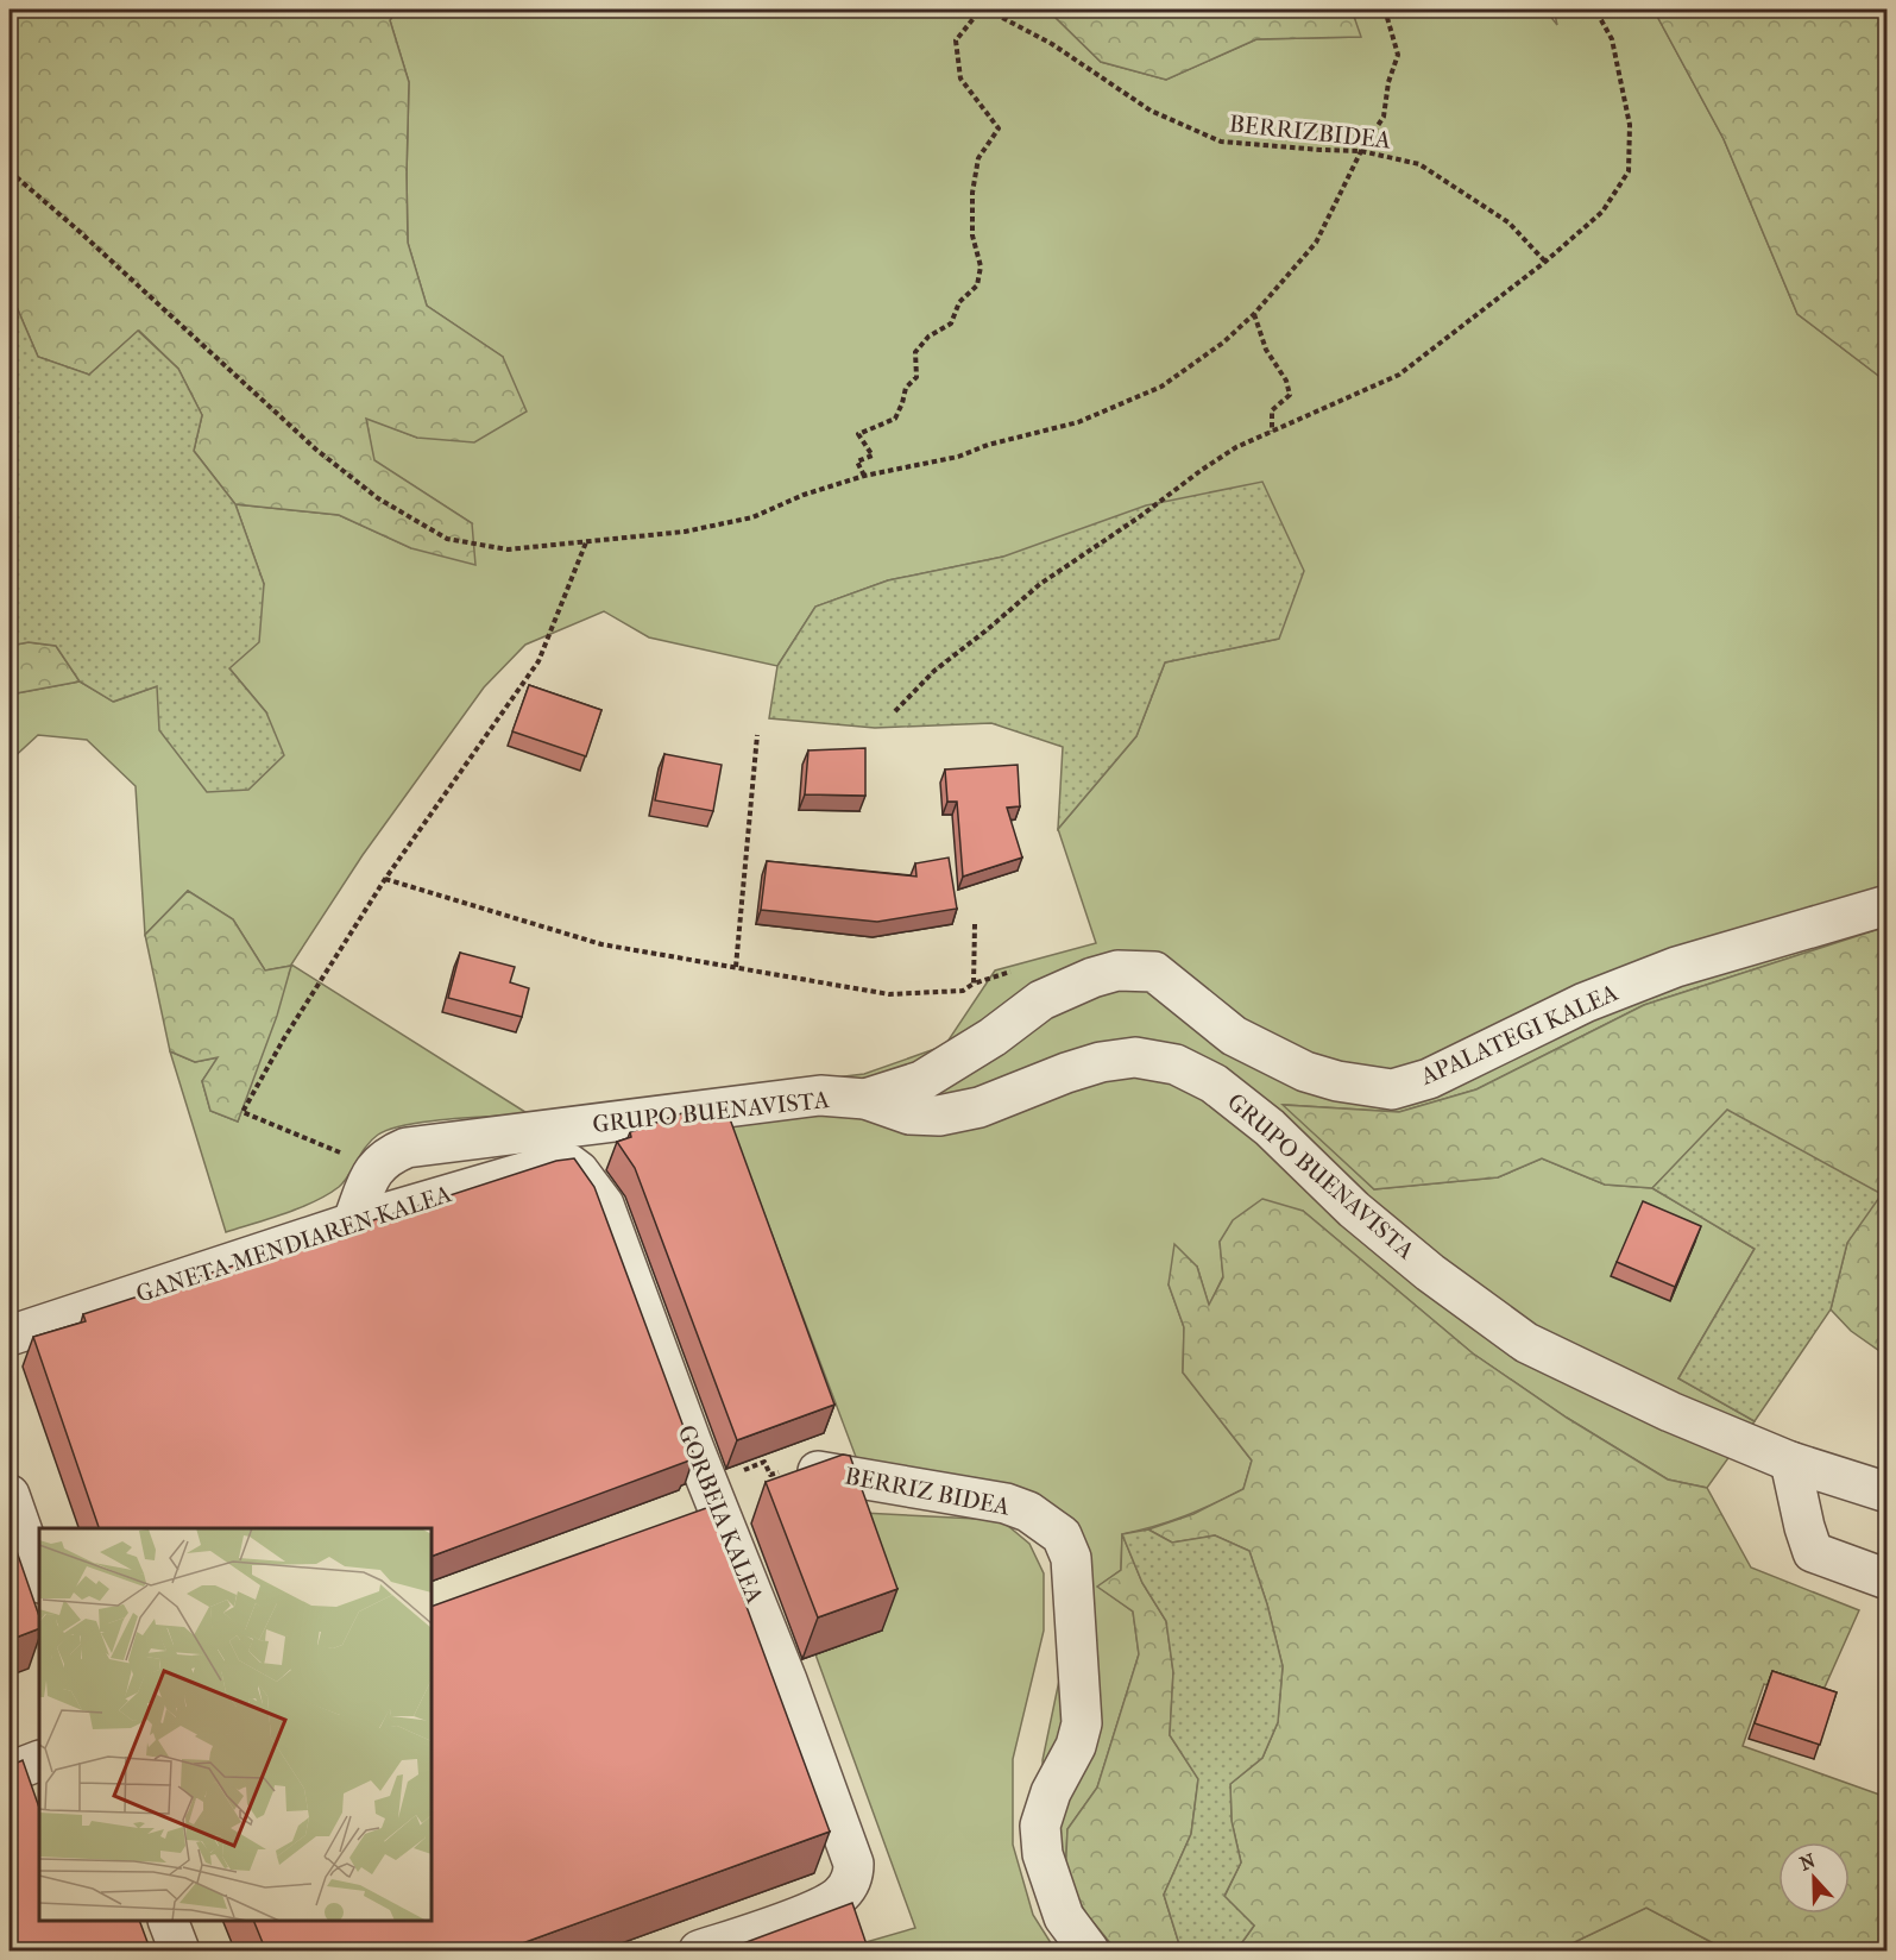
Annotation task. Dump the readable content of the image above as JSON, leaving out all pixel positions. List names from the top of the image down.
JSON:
{
  "streets": {
    "street": [
      "APALATEGI KALEA",
      "GRUPO BUENAVISTA",
      "GANETA MENDIAREN KALEA",
      "BERRIZ BIDEA",
      "GORBEIA KALEA"
    ],
    "path": ["BERRIZBIDEA"]
  },
  "crossings": [
    ["APALATEGI KALEA", "GRUPO BUENAVISTA"],
    ["GANETA MENDIAREN KALEA", "GORBEIA KALEA"]
  ],
  "north": "top"
}
